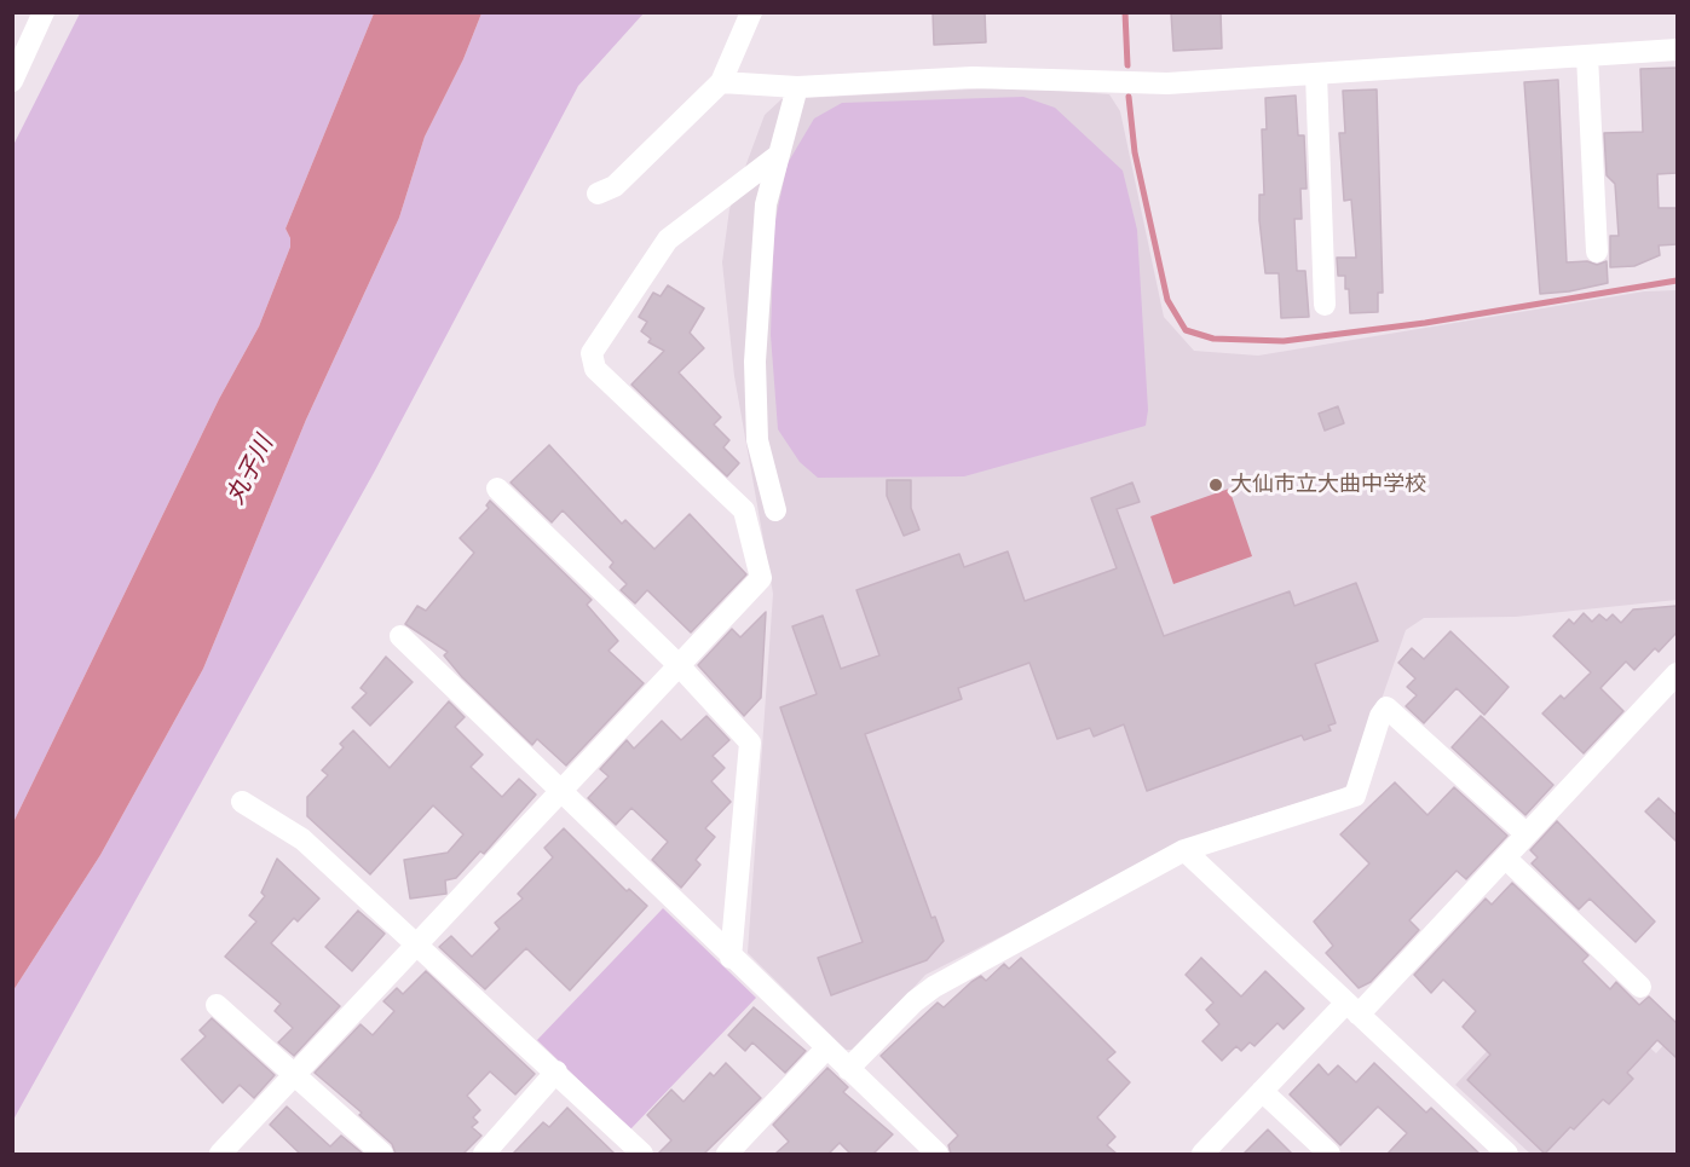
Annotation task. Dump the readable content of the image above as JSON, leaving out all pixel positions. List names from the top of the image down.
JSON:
{
  "water": ["丸子川"],
  "places": ["大仙市立大曲中学校"]
}
